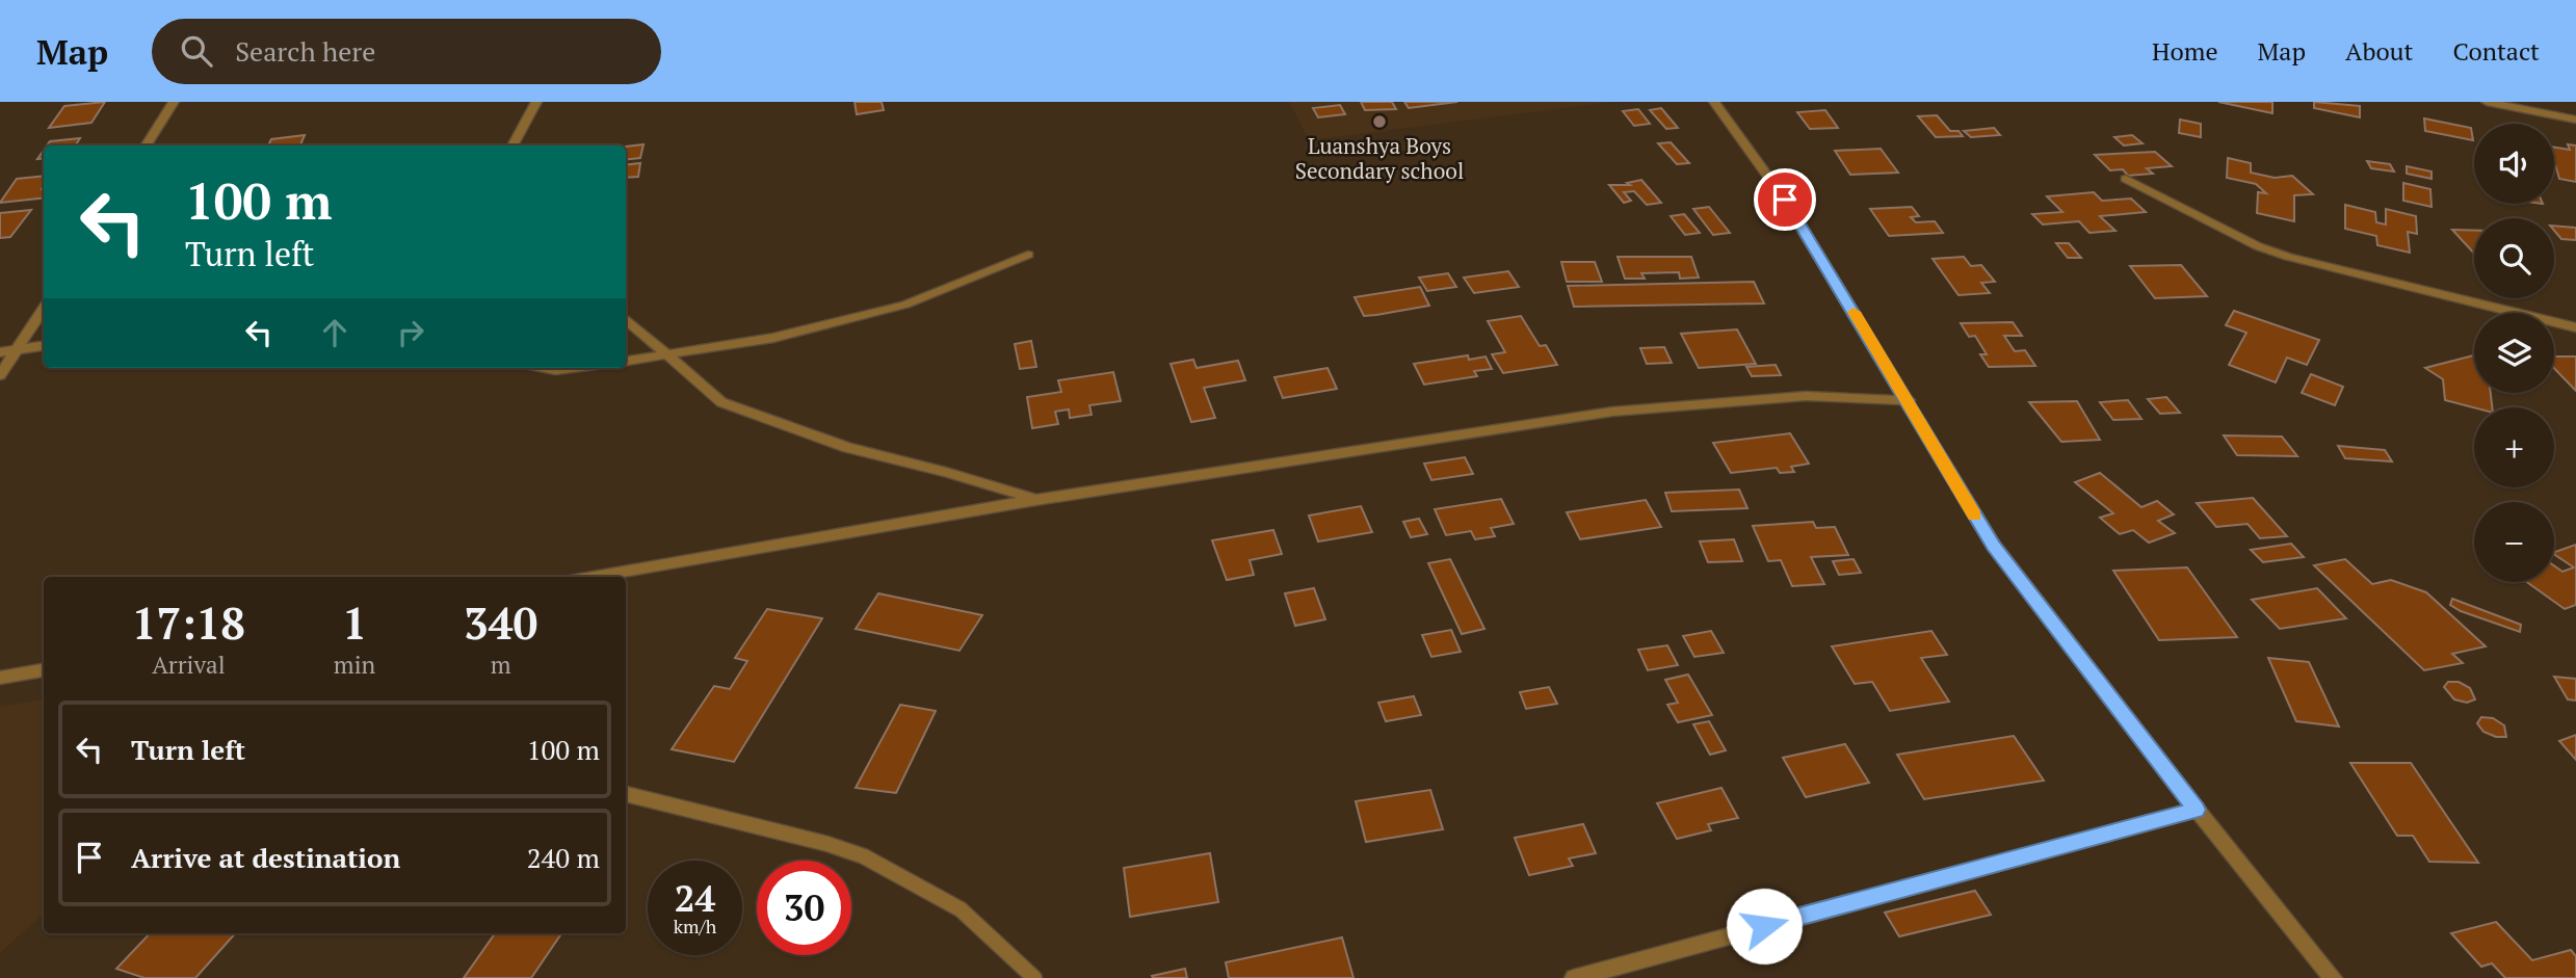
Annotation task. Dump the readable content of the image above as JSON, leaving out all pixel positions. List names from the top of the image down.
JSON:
{
  "places": ["Luanshya Boys Secondary school"],
  "page": {
    "header": "Map",
    "search": "Search here",
    "nav": [
      "Home",
      "Map",
      "About",
      "Contact"
    ],
    "map_buttons": ["+", "−"],
    "turn": ["100 m", "Turn left"],
    "eta": [
      "17:18",
      "Arrival",
      "1",
      "min",
      "340",
      "m"
    ],
    "list": [
      {
        "name": "Turn left",
        "value": "100 m"
      },
      {
        "name": "Arrive at destination",
        "value": "240 m"
      }
    ],
    "speed": "24 km/h",
    "limit": "30"
  }
}
